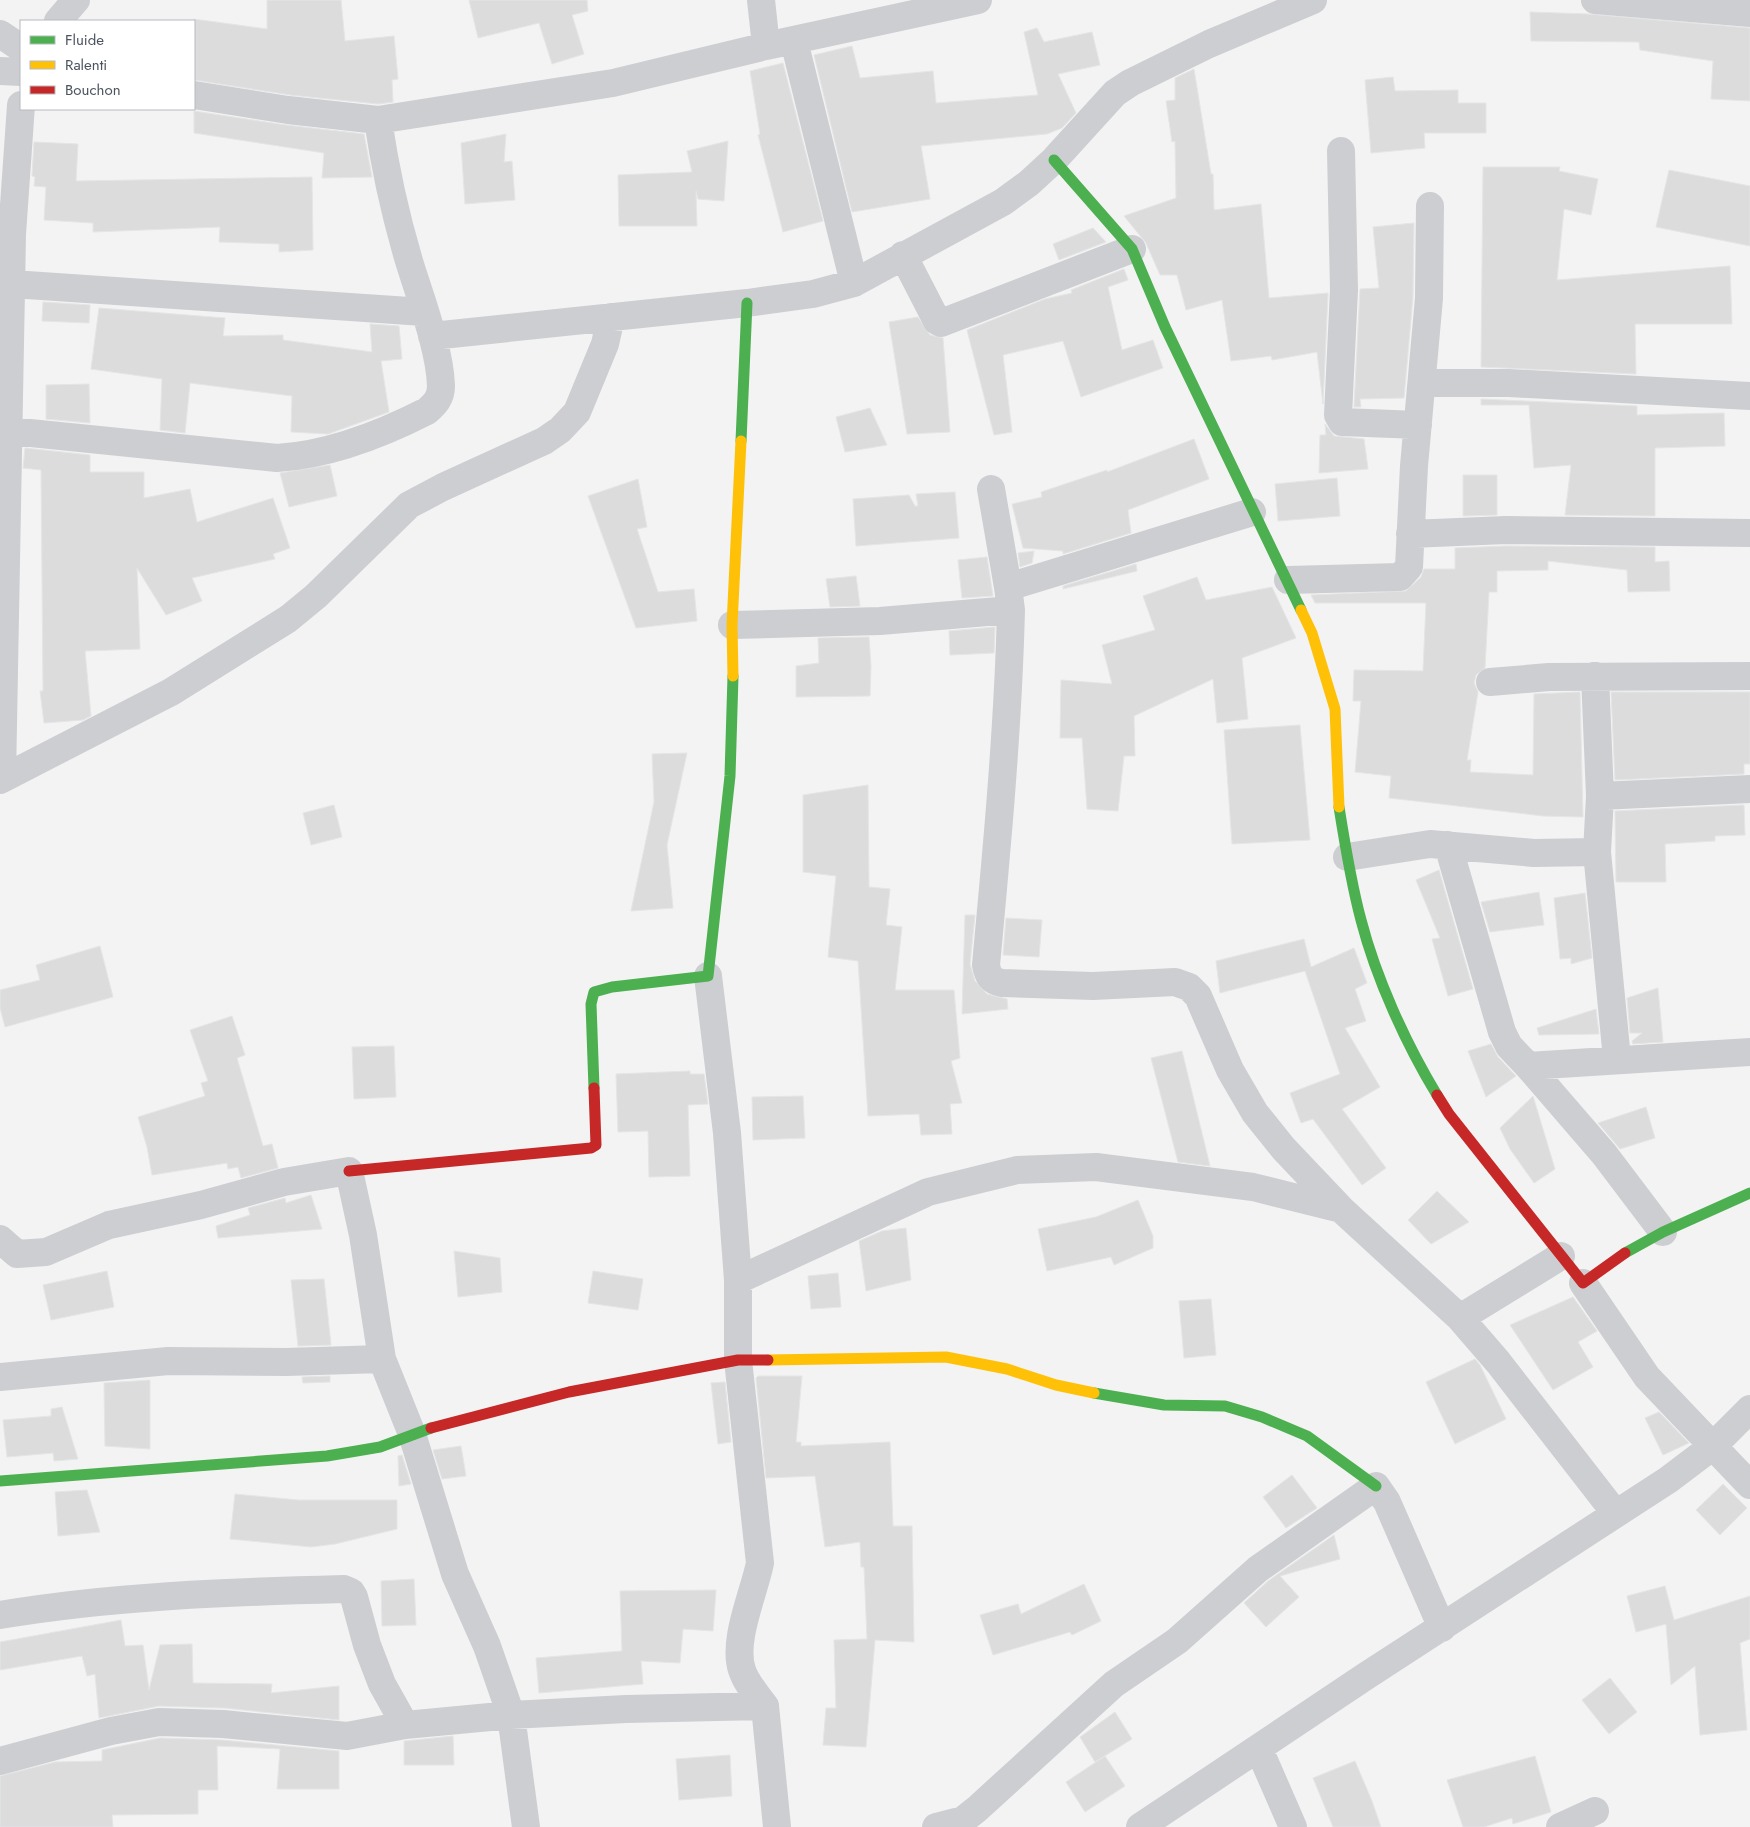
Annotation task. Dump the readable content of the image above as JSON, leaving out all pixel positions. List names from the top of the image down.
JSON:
{
  "legend": ["Fluide", "Ralenti", "Bouchon"]
}
